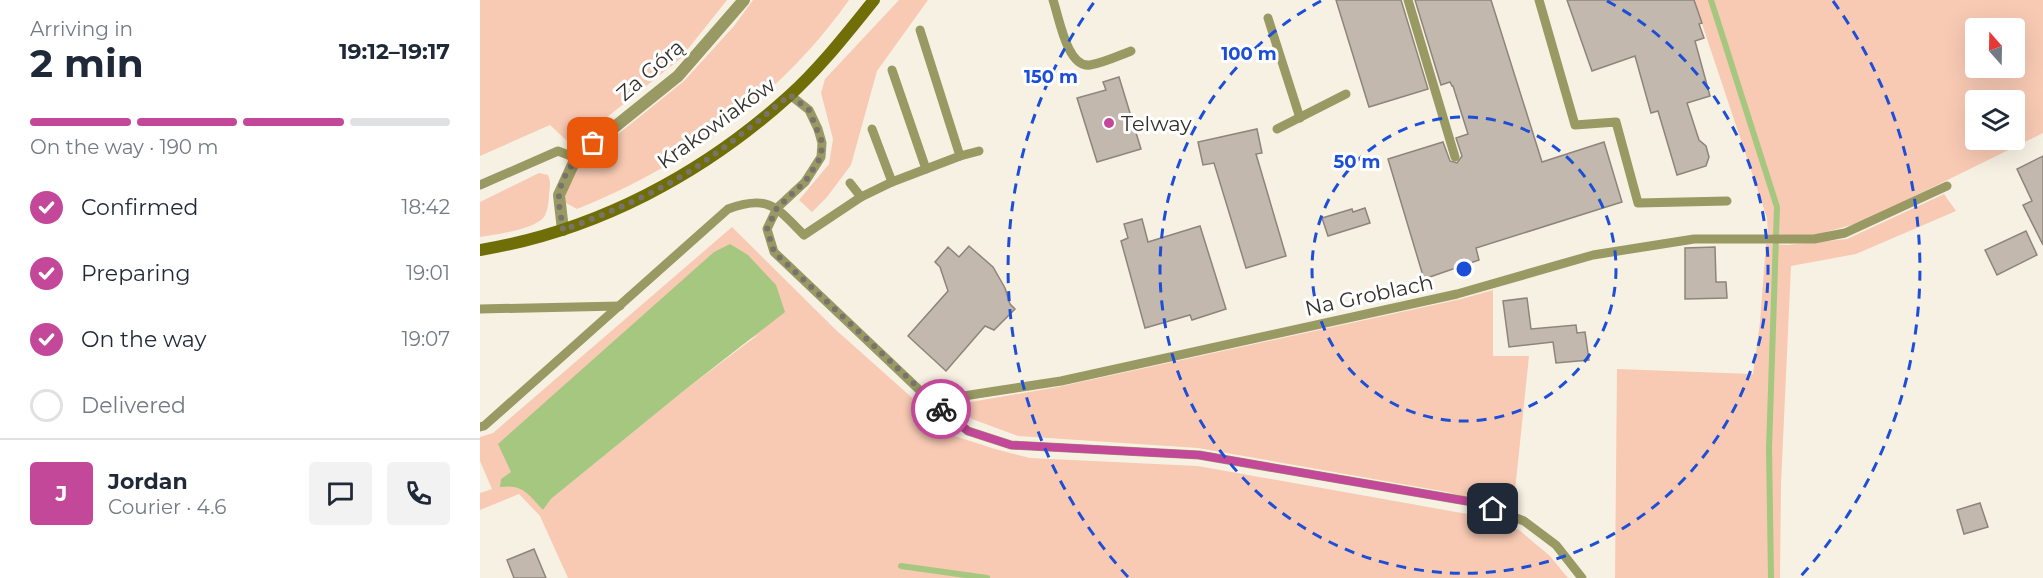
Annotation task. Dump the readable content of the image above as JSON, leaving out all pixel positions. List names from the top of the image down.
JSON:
{
  "streets": {
    "main road": ["Krakowiaków"],
    "street": ["Za Górą"],
    "lane": ["Na Groblach"]
  },
  "crossings": [
    ["Za Górą", "Krakowiaków"]
  ],
  "places": ["Telway"],
  "north": "top",
  "page": {
    "heading": ["2 min", "Arriving in", "19:12–19:17"],
    "panel": ["Jordan", "Courier · 4.6"],
    "bar": "On the way · 190 m",
    "list": [
      ["Confirmed", "18:42"],
      ["Preparing", "19:01"],
      ["On the way", "19:07"],
      "Delivered"
    ],
    "round": "J"
  },
  "rings": ["100 m", "150 m", "50 m"]
}
